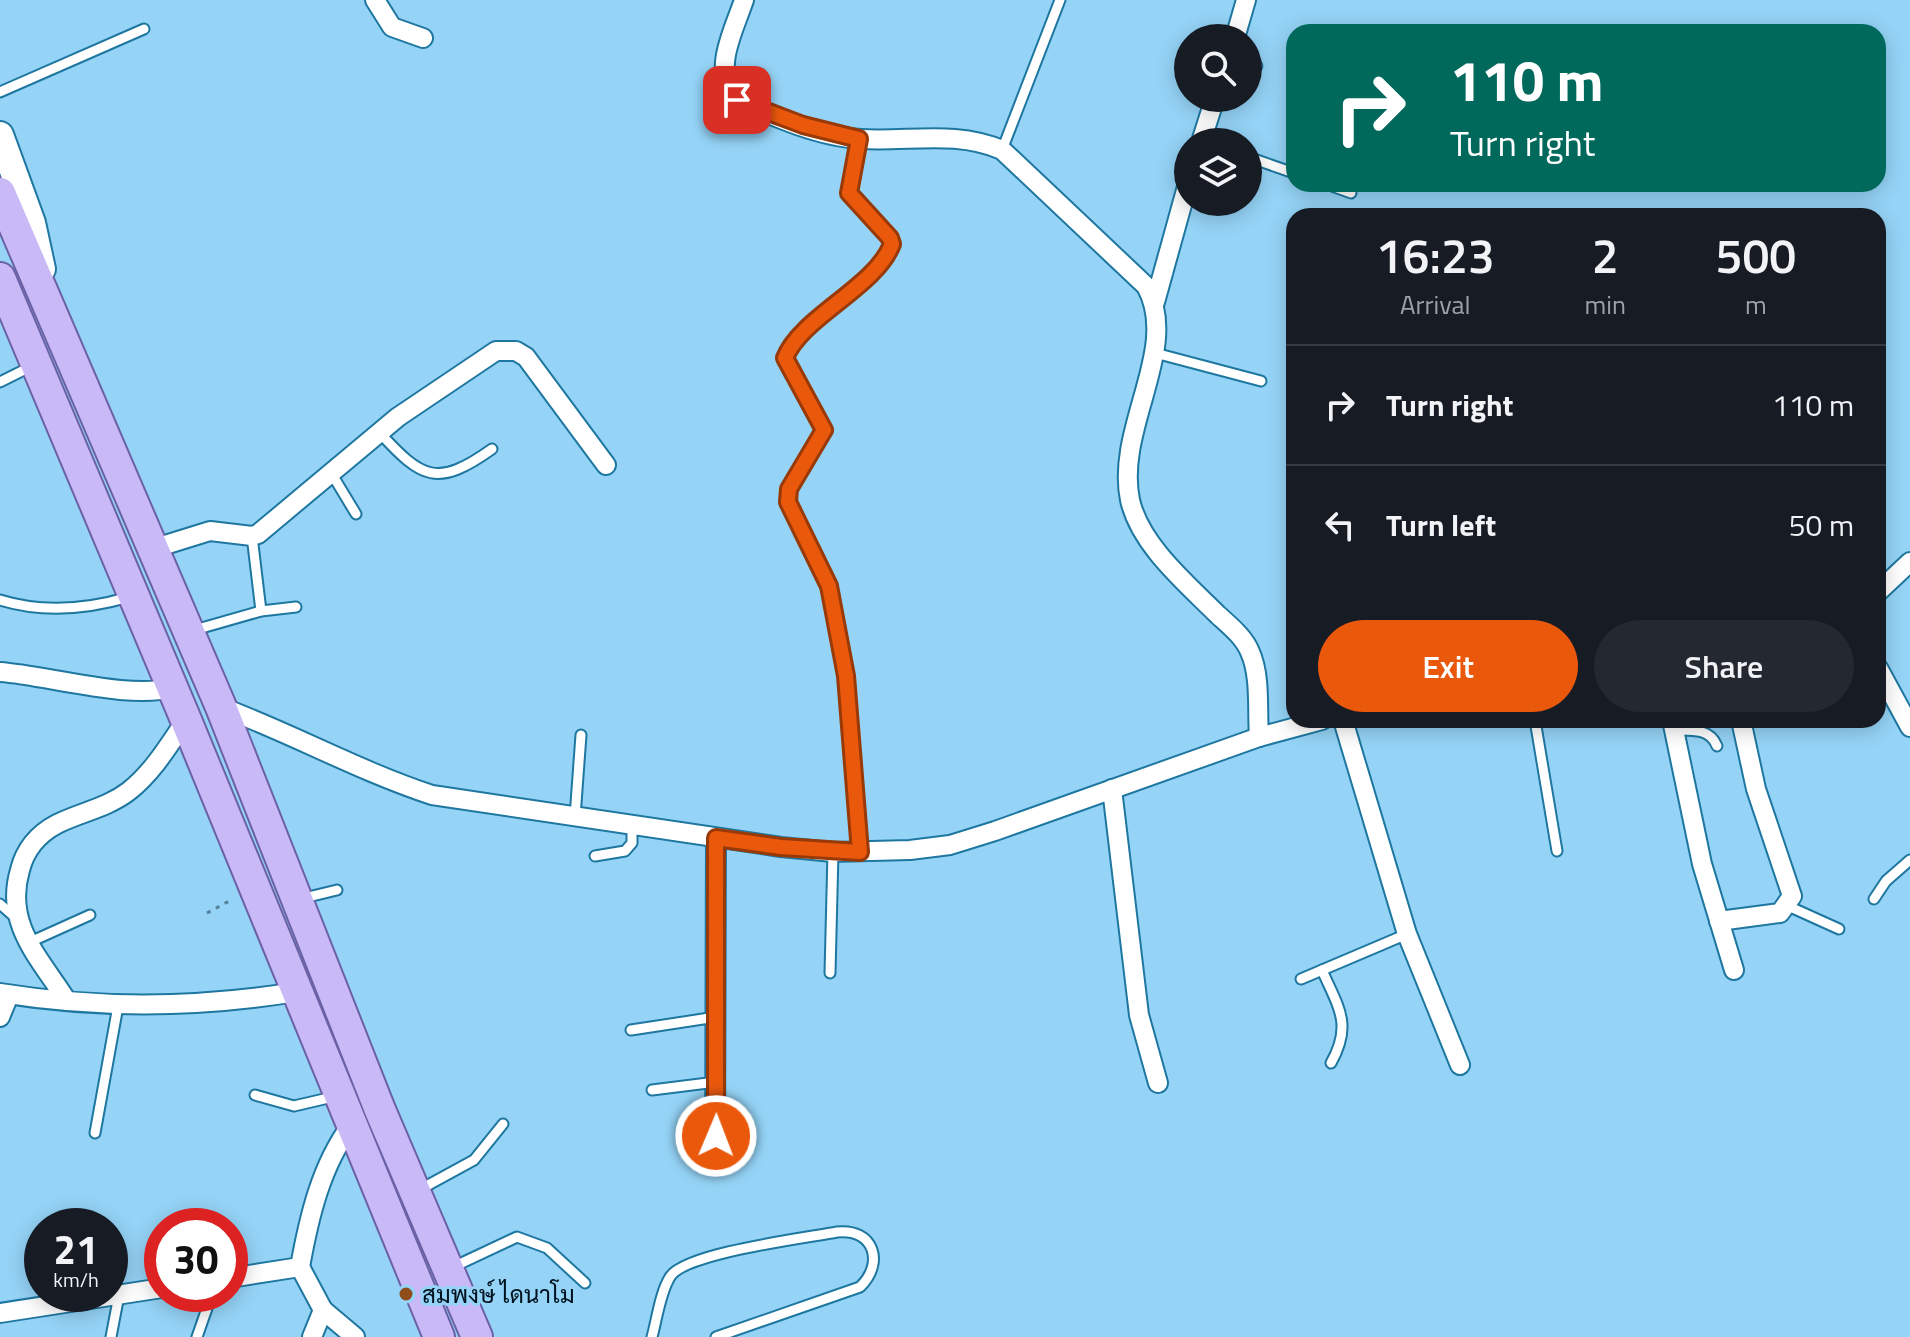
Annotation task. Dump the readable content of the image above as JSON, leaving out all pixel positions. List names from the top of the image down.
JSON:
{
  "places": ["สมพงษ์ ไดนาโม"],
  "page": {
    "turn": ["110 m", "Turn right"],
    "eta": [
      "16:23",
      "Arrival",
      "2",
      "min",
      "500",
      "m"
    ],
    "list": [
      {
        "name": "Turn right",
        "value": "110 m"
      },
      {
        "name": "Turn left",
        "value": "50 m"
      }
    ],
    "buttons": ["Exit", "Share"],
    "speed": "21 km/h",
    "limit": "30"
  }
}
